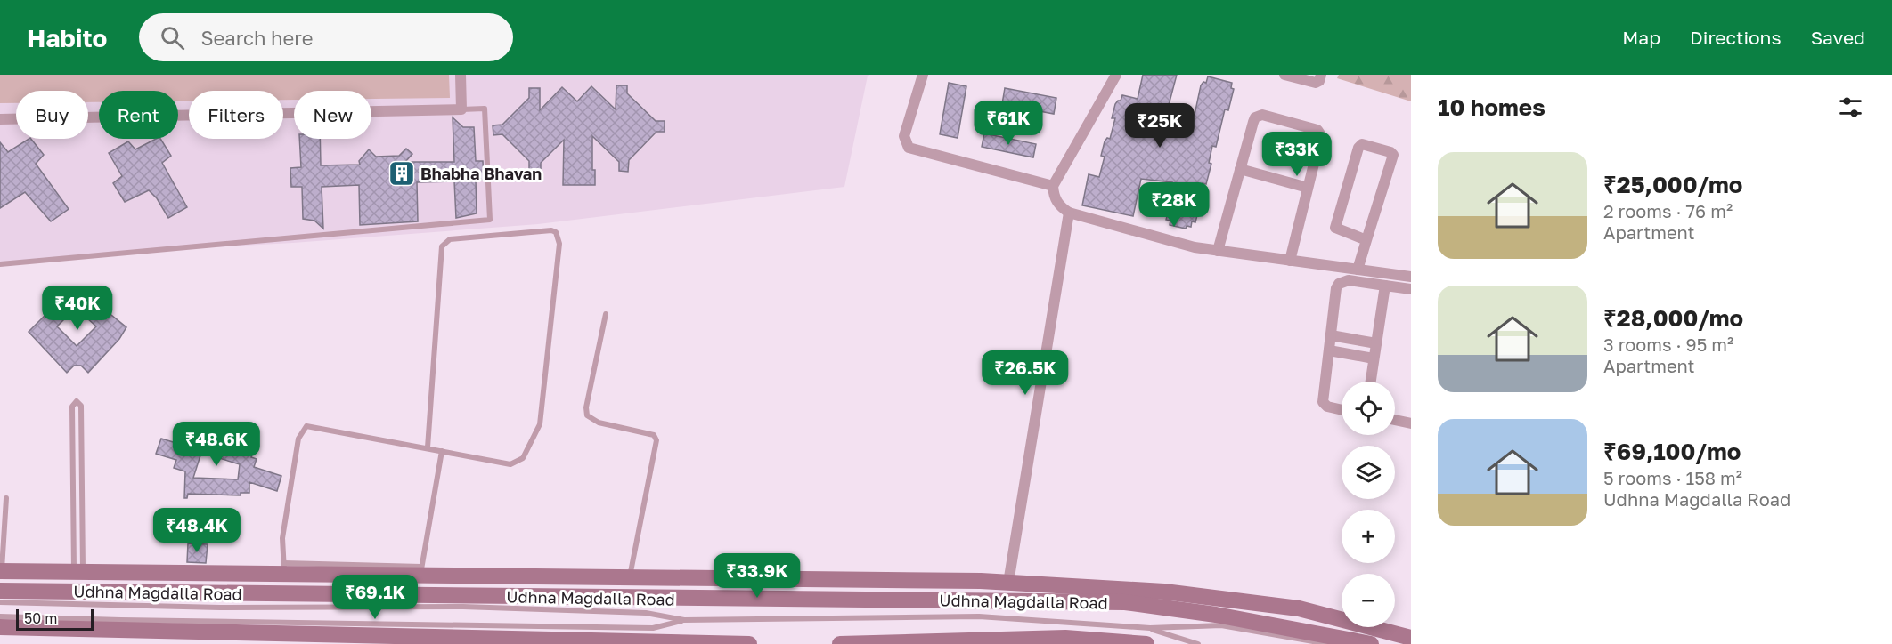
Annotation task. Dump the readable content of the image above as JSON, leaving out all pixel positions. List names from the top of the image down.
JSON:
{
  "streets": {
    "main road": ["Udhna Magdalla Road"]
  },
  "places": {
    "building": ["Bhabha Bhavan"]
  },
  "scale_bar": "50 m",
  "page": {
    "header": "Habito",
    "search": "Search here",
    "nav": ["Map", "Directions", "Saved"],
    "heading": "10 homes",
    "chip": [
      "Buy",
      "Rent",
      "Filters",
      "New"
    ],
    "price": [
      "₹61K",
      "₹25K",
      "₹33K",
      "₹28K",
      "₹40K",
      "₹26.5K",
      "₹48.6K",
      "₹48.4K",
      "₹33.9K",
      "₹69.1K"
    ],
    "list": [
      {
        "name": "₹25,000/mo",
        "note": "2 rooms · 76 m² · Apartment"
      },
      {
        "name": "₹28,000/mo",
        "note": "3 rooms · 95 m² · Apartment"
      },
      {
        "name": "₹69,100/mo",
        "note": "5 rooms · 158 m² · Udhna Magdalla Road"
      }
    ],
    "map_buttons": ["+", "−"],
    "scale": "50 m"
  }
}
